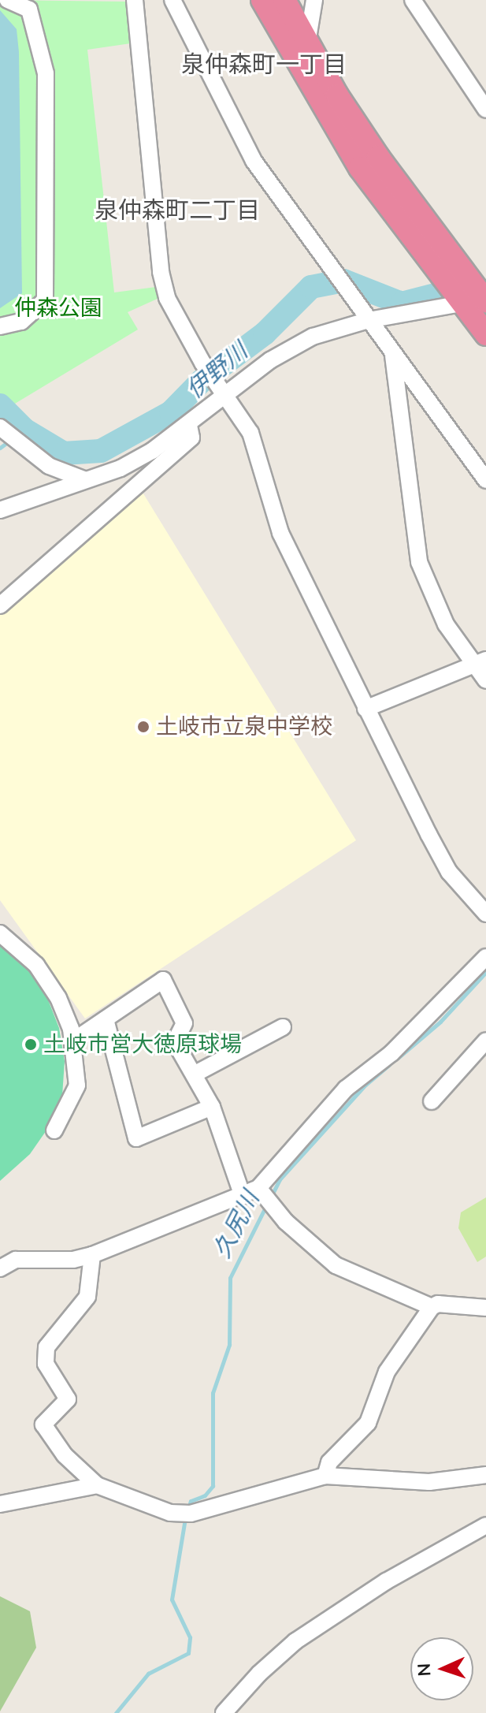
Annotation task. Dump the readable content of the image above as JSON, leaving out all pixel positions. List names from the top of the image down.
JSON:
{
  "districts": ["泉仲森町一丁目", "泉仲森町二丁目"],
  "water": ["伊野川", "久尻川"],
  "parks": ["仲森公園"],
  "places": ["土岐市立泉中学校", "土岐市営大徳原球場"],
  "north": "left"
}
